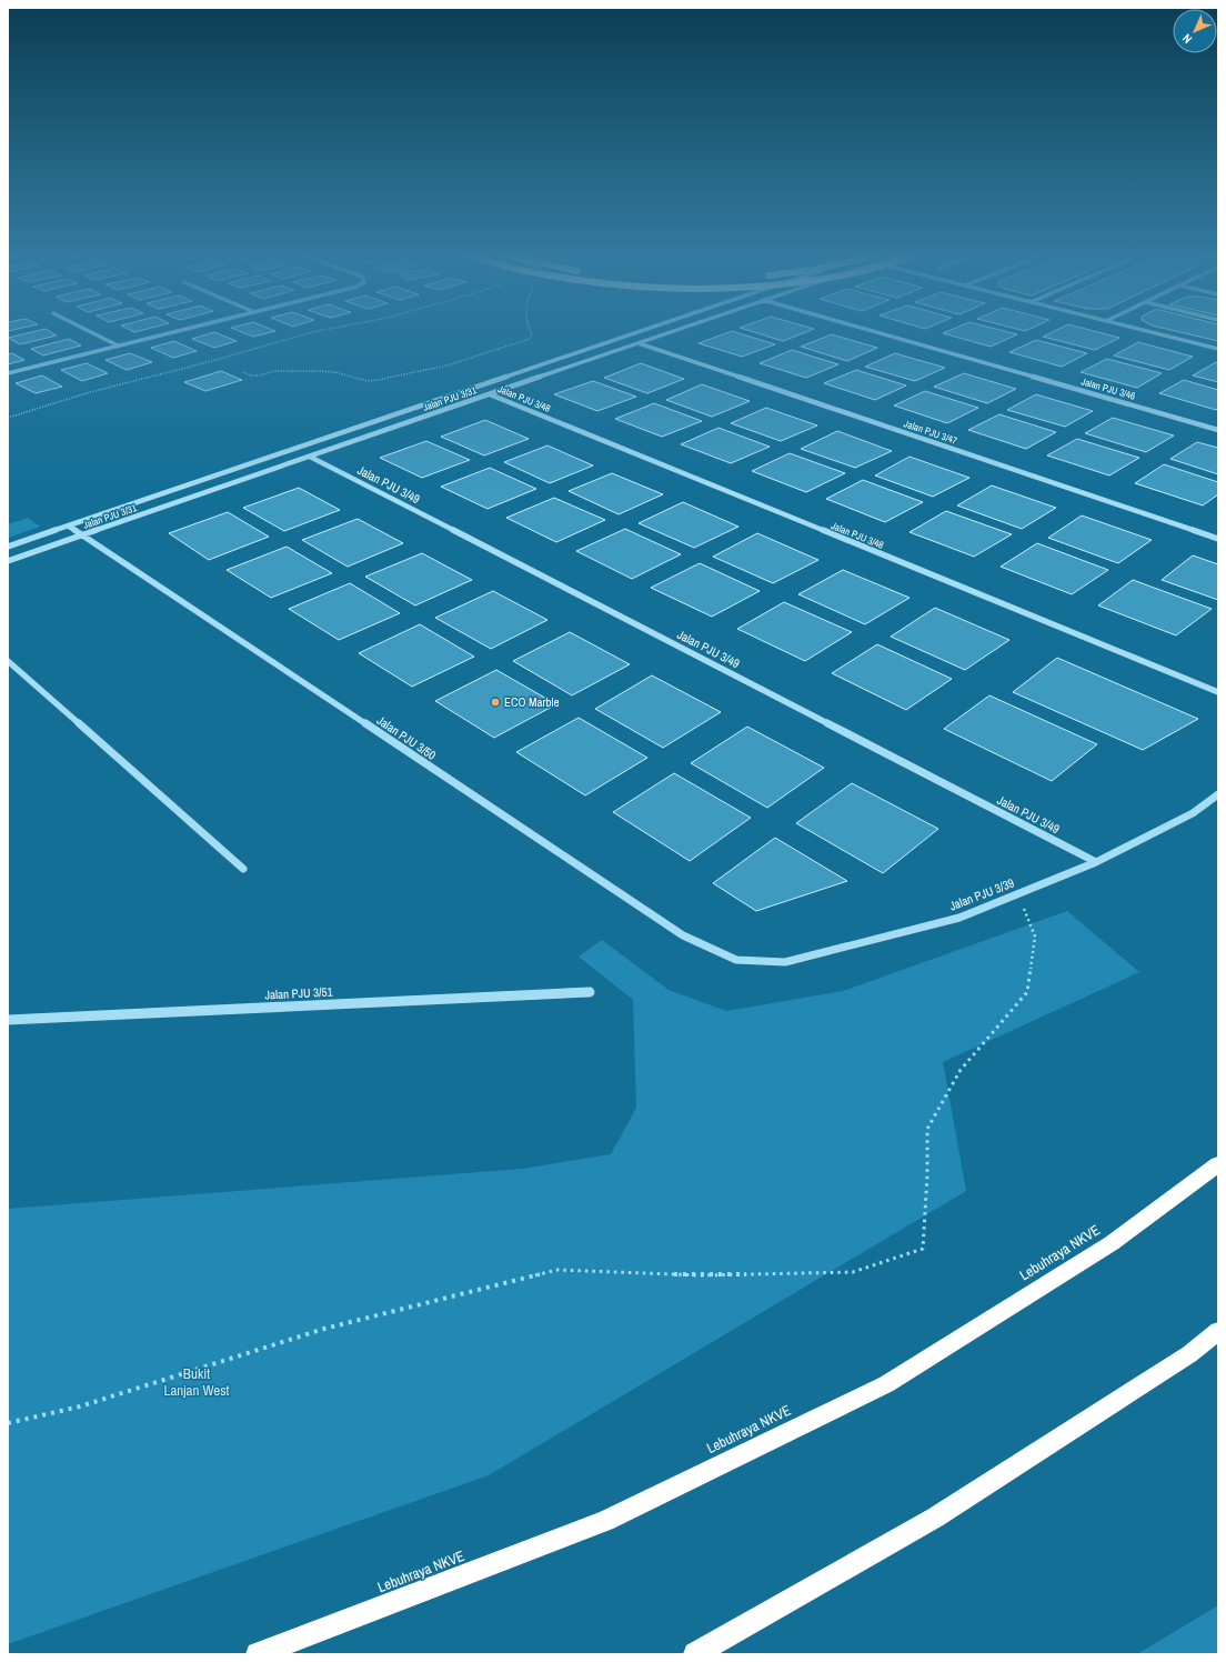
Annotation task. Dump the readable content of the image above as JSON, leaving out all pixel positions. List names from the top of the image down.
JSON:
{
  "streets": {
    "highway": ["Lebuhraya NKVE"],
    "street": [
      "Jalan PJU 3/46",
      "Jalan PJU 3/31",
      "Jalan PJU 3/48",
      "Jalan PJU 3/47",
      "Jalan PJU 3/49",
      "Jalan PJU 3/50",
      "Jalan PJU 3/39",
      "Jalan PJU 3/51"
    ]
  },
  "crossings": [
    ["Jalan PJU 3/31", "Jalan PJU 3/48"],
    ["Jalan PJU 3/31", "Jalan PJU 3/47"],
    ["Jalan PJU 3/31", "Jalan PJU 3/49"],
    ["Jalan PJU 3/31", "Jalan PJU 3/50"],
    ["Jalan PJU 3/49", "Jalan PJU 3/39"],
    ["Jalan PJU 3/50", "Jalan PJU 3/39"]
  ],
  "parks": ["Bukit Lanjan West"],
  "places": ["ECO Marble"],
  "north": "bottom left"
}
